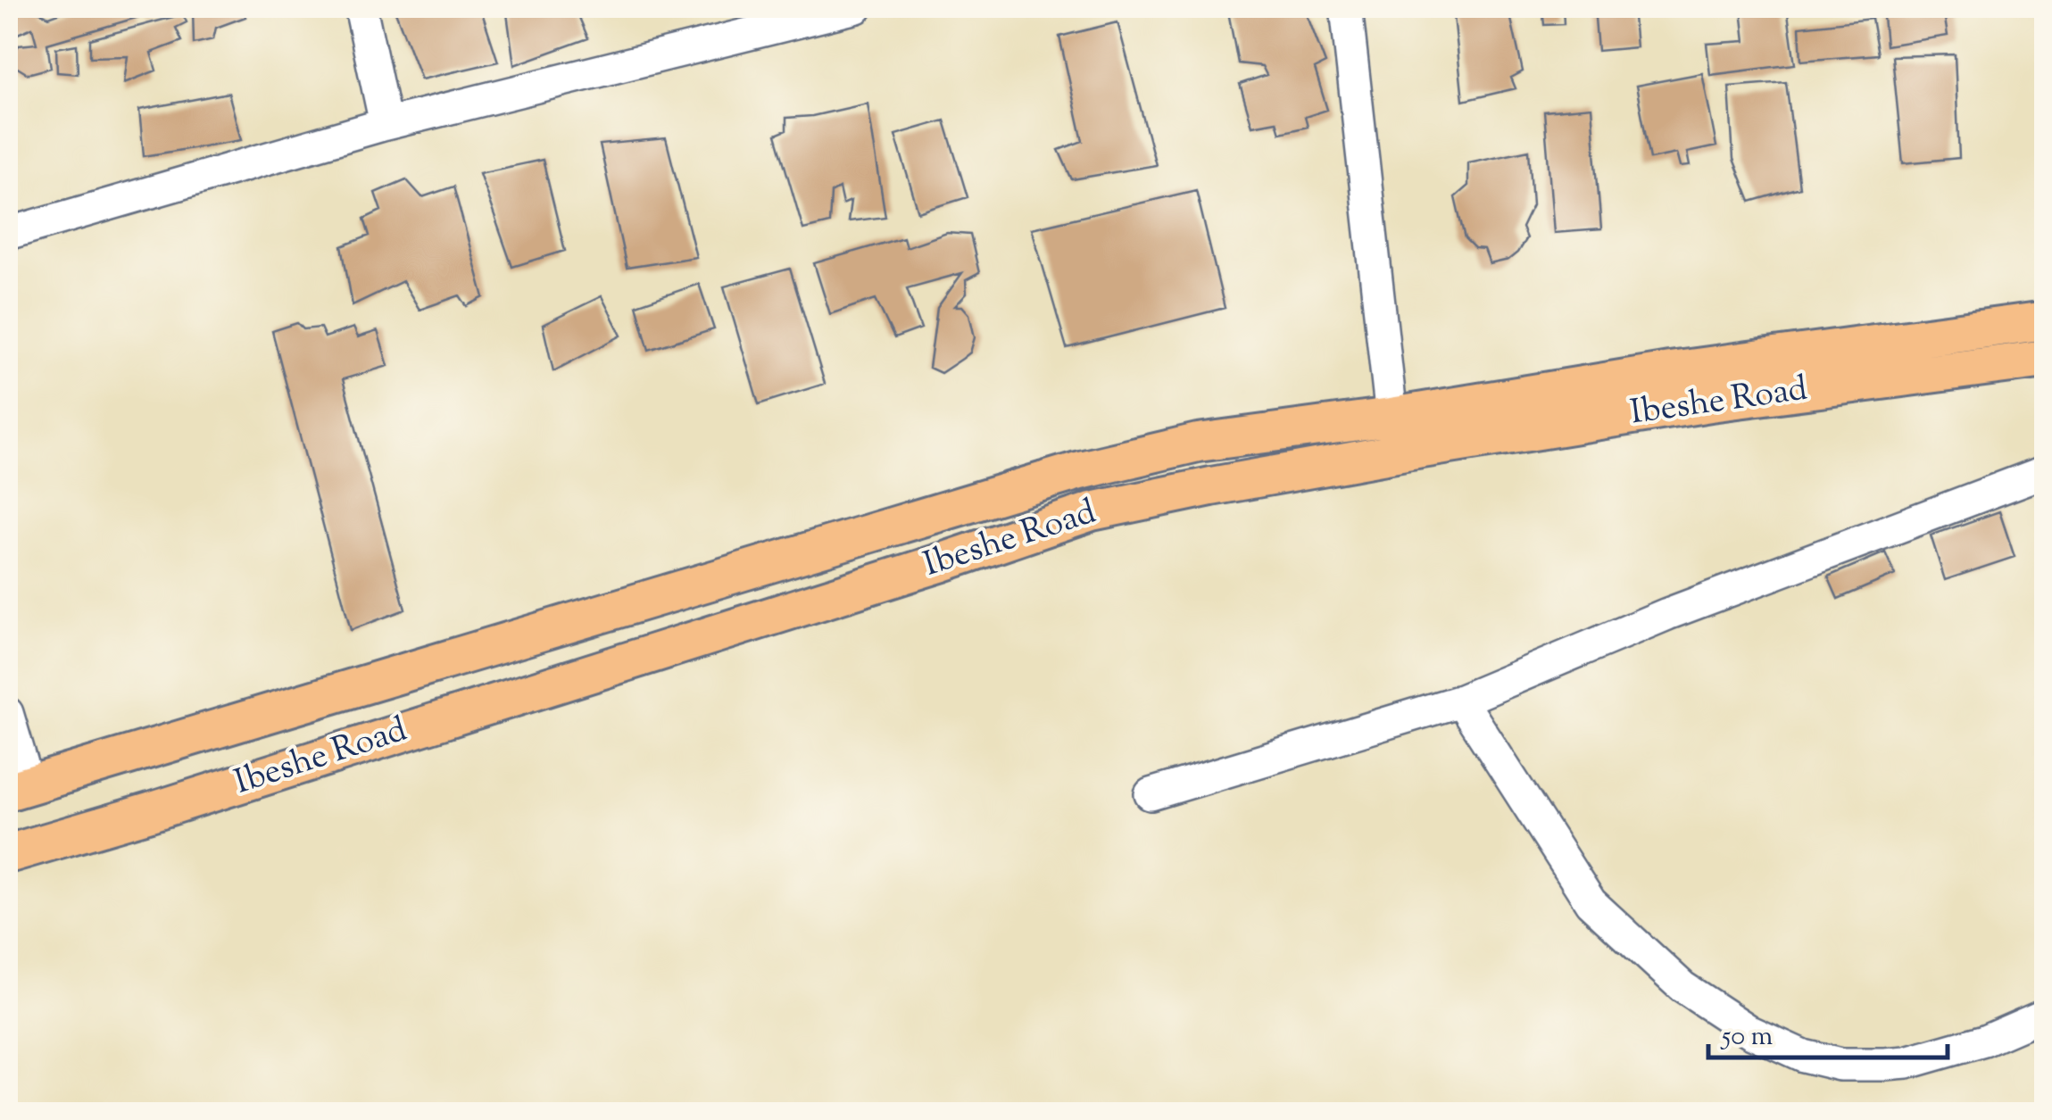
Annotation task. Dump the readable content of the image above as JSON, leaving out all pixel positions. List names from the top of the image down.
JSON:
{
  "streets": {
    "main road": ["Ibeshe Road"]
  },
  "scale_bar": "50 m"
}
